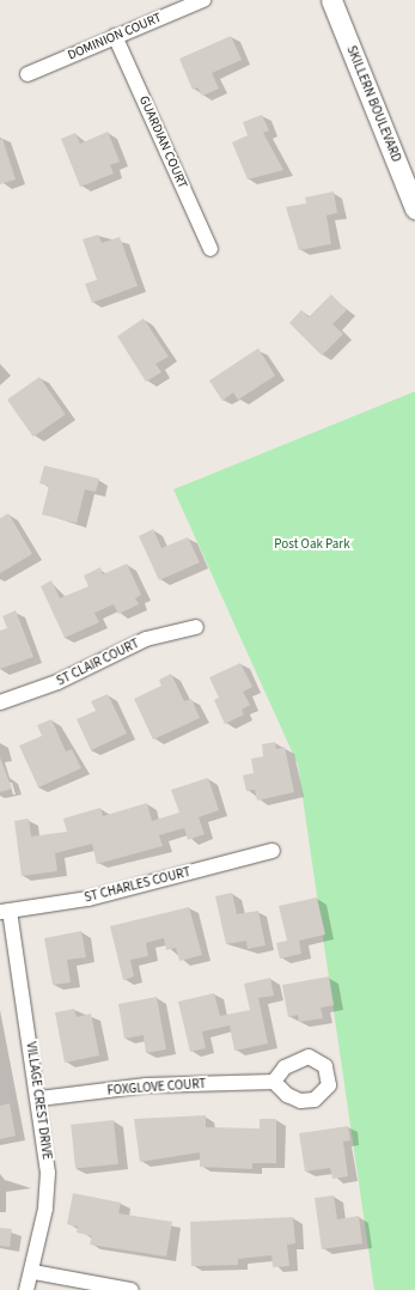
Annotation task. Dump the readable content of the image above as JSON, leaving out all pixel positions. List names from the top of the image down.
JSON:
{
  "streets": {
    "street": [
      "DOMINION COURT",
      "SKILLERN BOULEVARD",
      "GUARDIAN COURT",
      "ST CLAIR COURT",
      "ST CHARLES COURT",
      "FOXGLOVE COURT",
      "VILLAGE CREST DRIVE"
    ]
  },
  "crossings": [
    ["DOMINION COURT", "GUARDIAN COURT"],
    ["ST CHARLES COURT", "VILLAGE CREST DRIVE"],
    ["FOXGLOVE COURT", "VILLAGE CREST DRIVE"]
  ],
  "parks": ["Post Oak Park"]
}
